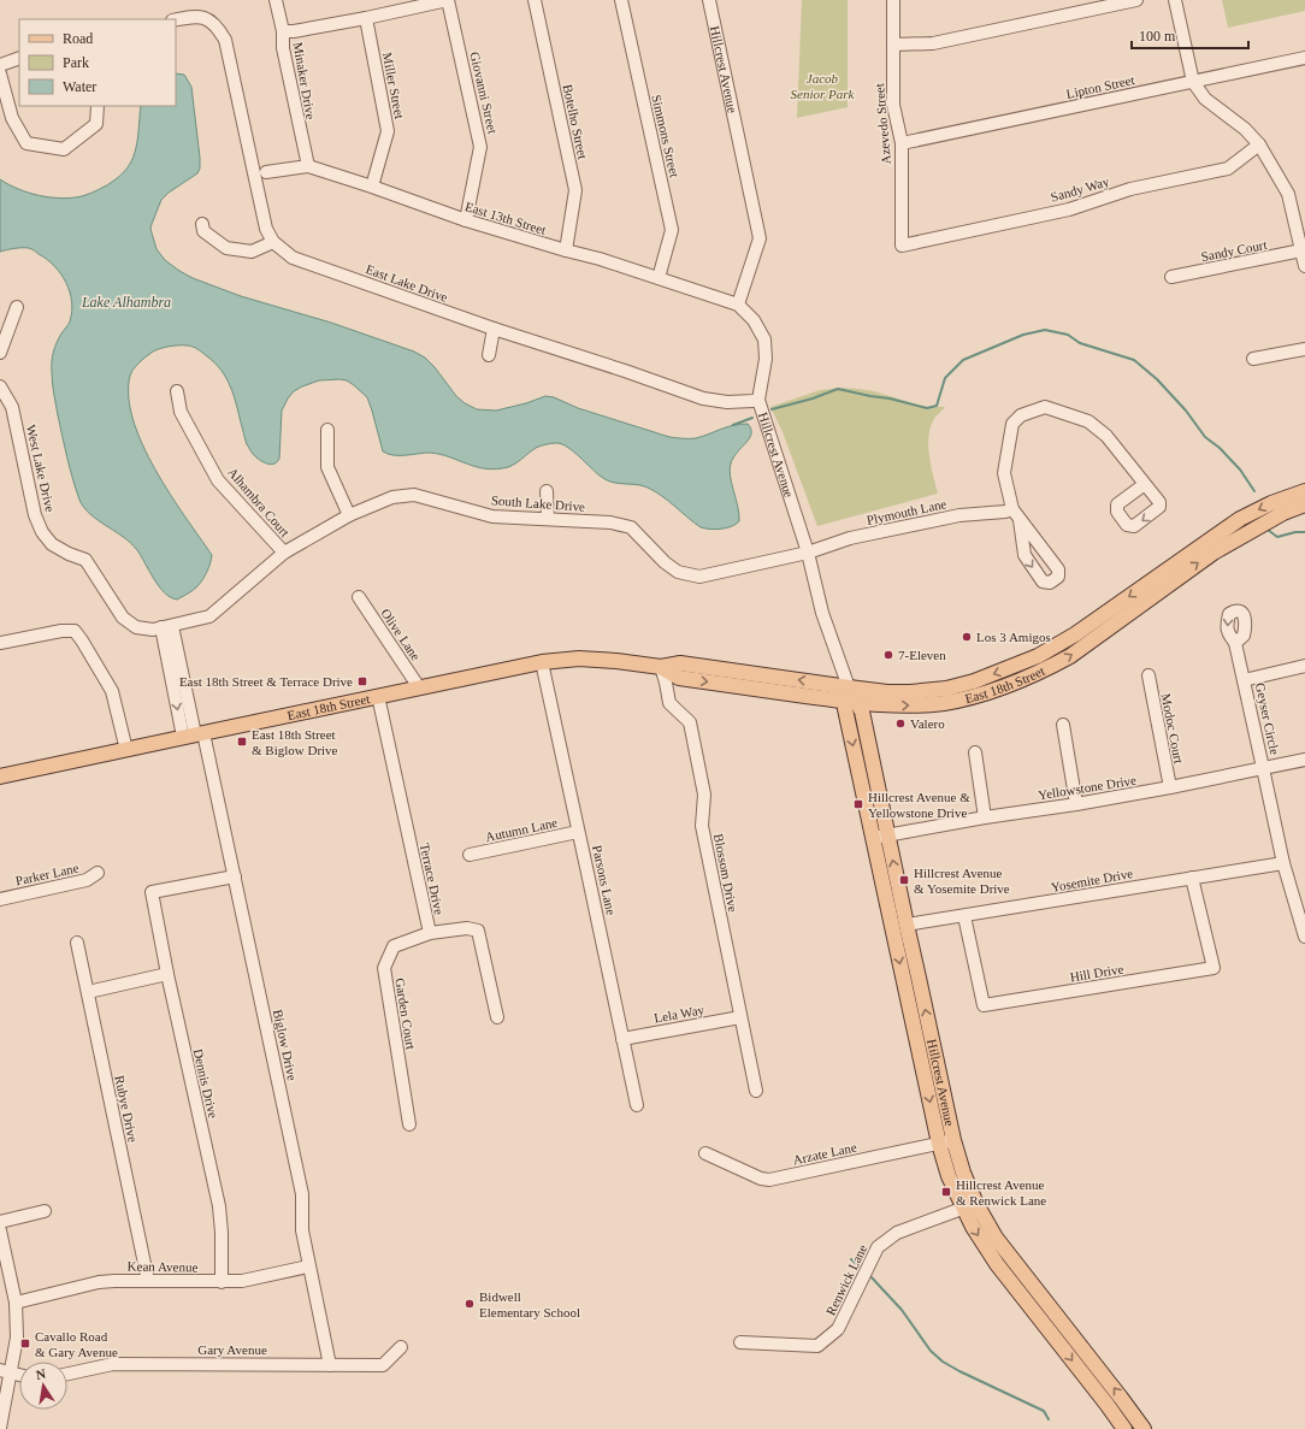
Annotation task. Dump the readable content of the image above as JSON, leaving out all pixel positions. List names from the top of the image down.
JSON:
{
  "streets": {
    "main road": ["Hillcrest Avenue", "East 18th Street"],
    "street": [
      "Minaker Drive",
      "Miller Street",
      "Lipton Street",
      "Giovanni Street",
      "Botelho Street",
      "Azevedo Street",
      "Simmons Street",
      "Sandy Way",
      "East 13th Street",
      "Sandy Court",
      "East Lake Drive",
      "West Lake Drive",
      "Alhambra Court",
      "South Lake Drive",
      "Plymouth Lane",
      "Olive Lane",
      "Geyser Circle",
      "Modoc Court",
      "Yellowstone Drive",
      "Autumn Lane",
      "Blossom Drive",
      "Parker Lane",
      "Terrace Drive",
      "Parsons Lane",
      "Yosemite Drive",
      "Hill Drive",
      "Garden Court",
      "Lela Way",
      "Biglow Drive",
      "Dennis Drive",
      "Rubye Drive",
      "Arzate Lane",
      "Kean Avenue",
      "Renwick Lane",
      "Gary Avenue"
    ]
  },
  "crossings": [
    ["Hillcrest Avenue", "East 13th Street"],
    ["Hillcrest Avenue", "East Lake Drive"],
    ["Hillcrest Avenue", "South Lake Drive"],
    ["Hillcrest Avenue", "Plymouth Lane"],
    ["Hillcrest Avenue", "East 18th Street"],
    ["Hillcrest Avenue", "Yellowstone Drive"],
    ["Hillcrest Avenue", "Yosemite Drive"],
    ["Hillcrest Avenue", "Arzate Lane"],
    ["Hillcrest Avenue", "Renwick Lane"],
    ["Minaker Drive", "East 13th Street"],
    ["Miller Street", "East 13th Street"],
    ["Lipton Street", "Azevedo Street"],
    ["Giovanni Street", "East 13th Street"],
    ["Botelho Street", "East 13th Street"],
    ["Azevedo Street", "Sandy Way"],
    ["Simmons Street", "East 13th Street"],
    ["West Lake Drive", "South Lake Drive"],
    ["West Lake Drive", "Biglow Drive"],
    ["Alhambra Court", "South Lake Drive"],
    ["South Lake Drive", "Plymouth Lane"],
    ["South Lake Drive", "Biglow Drive"],
    ["Olive Lane", "East 18th Street"],
    ["East 18th Street", "Blossom Drive"],
    ["East 18th Street", "Terrace Drive"],
    ["East 18th Street", "Parsons Lane"],
    ["East 18th Street", "Biglow Drive"],
    ["Geyser Circle", "Yellowstone Drive"],
    ["Geyser Circle", "Yosemite Drive"],
    ["Modoc Court", "Yellowstone Drive"],
    ["Autumn Lane", "Parsons Lane"],
    ["Blossom Drive", "Lela Way"],
    ["Terrace Drive", "Garden Court"],
    ["Parsons Lane", "Lela Way"],
    ["Yosemite Drive", "Hill Drive"],
    ["Biglow Drive", "Dennis Drive"],
    ["Biglow Drive", "Kean Avenue"],
    ["Biglow Drive", "Gary Avenue"],
    ["Dennis Drive", "Kean Avenue"],
    ["Rubye Drive", "Kean Avenue"]
  ],
  "water": ["Lake Alhambra"],
  "parks": ["Jacob Senior Park"],
  "places": {
    "other": [
      "Los 3 Amigos",
      "7-Eleven",
      "Valero",
      "Bidwell Elementary School"
    ],
    "transit": [
      "East 18th Street & Terrace Drive",
      "East 18th Street & Biglow Drive",
      "Hillcrest Avenue & Yellowstone Drive",
      "Hillcrest Avenue & Yosemite Drive",
      "Hillcrest Avenue & Renwick Lane",
      "Cavallo Road & Gary Avenue"
    ]
  },
  "legend": ["Road", "Park", "Water"],
  "scale_bar": "100 m",
  "north": "top"
}
